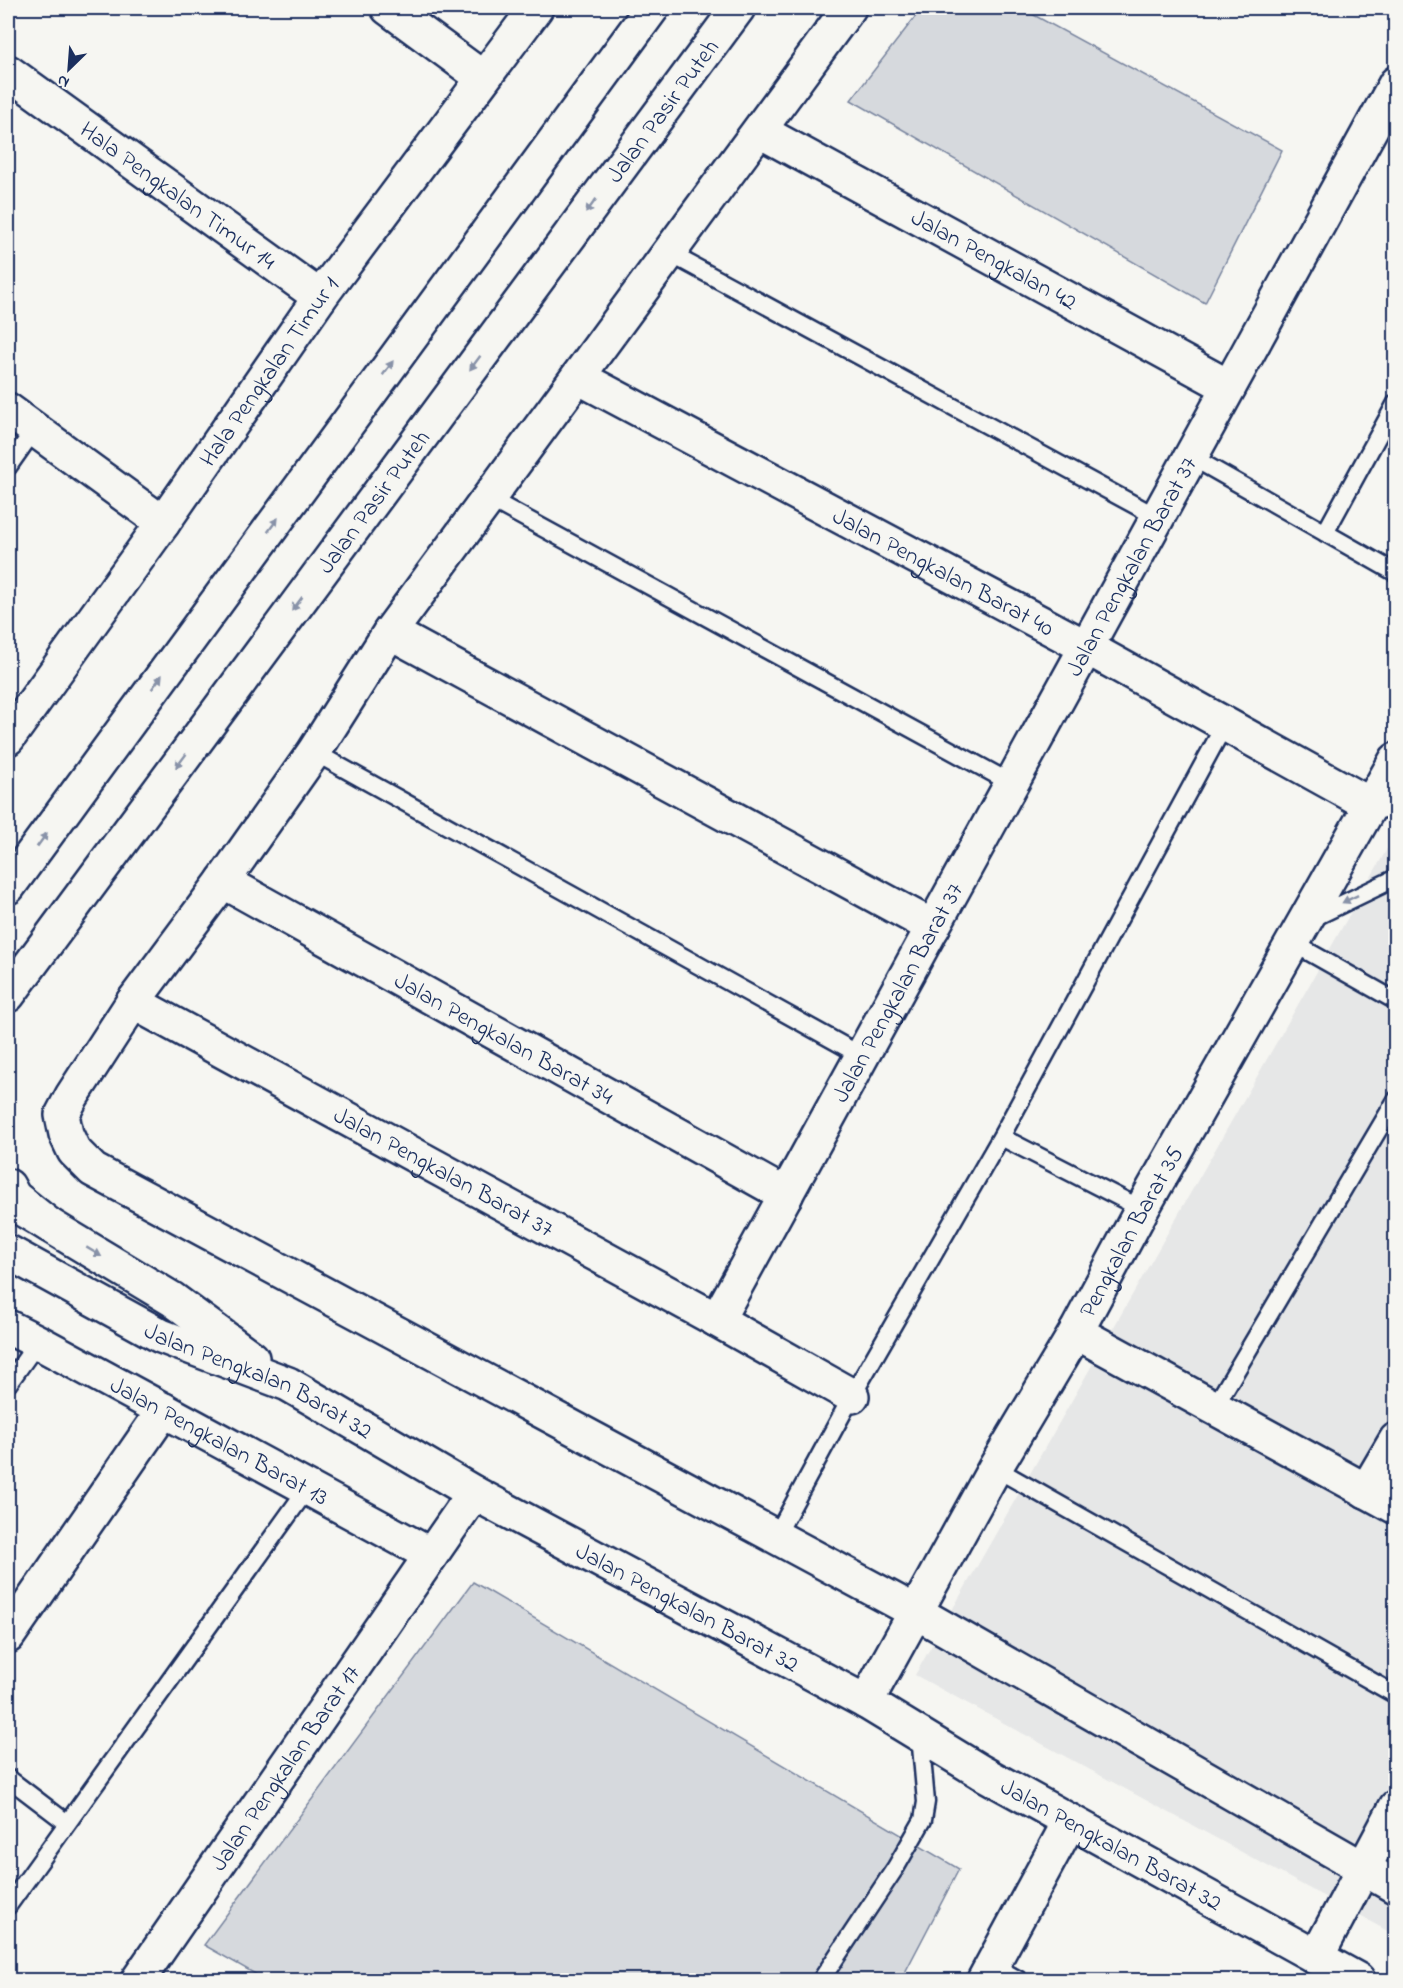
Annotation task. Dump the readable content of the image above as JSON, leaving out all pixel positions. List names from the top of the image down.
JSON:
{
  "streets": {
    "street": [
      "Jalan Pasir Puteh",
      "Hala Pengkalan Timur 14",
      "Jalan Pengkalan 42",
      "Hala Pengkalan Timur 1",
      "Jalan Pengkalan Barat 37",
      "Jalan Pengkalan Barat 40",
      "Jalan Pengkalan Barat 34",
      "Pengkalan Barat 35",
      "Jalan Pengkalan Barat 32",
      "Jalan Pengkalan Barat 13",
      "Jalan Pengkalan Barat 17"
    ]
  },
  "crossings": [
    ["Hala Pengkalan Timur 14", "Hala Pengkalan Timur 1"],
    ["Jalan Pengkalan 42", "Jalan Pengkalan Barat 37"],
    ["Jalan Pengkalan Barat 37", "Jalan Pengkalan Barat 40"],
    ["Jalan Pengkalan Barat 37", "Jalan Pengkalan Barat 34"],
    ["Jalan Pengkalan Barat 40", "Pengkalan Barat 35"],
    ["Pengkalan Barat 35", "Jalan Pengkalan Barat 32"],
    ["Jalan Pengkalan Barat 32", "Jalan Pengkalan Barat 17"],
    ["Jalan Pengkalan Barat 13", "Jalan Pengkalan Barat 17"]
  ],
  "north": "bottom left"
}
